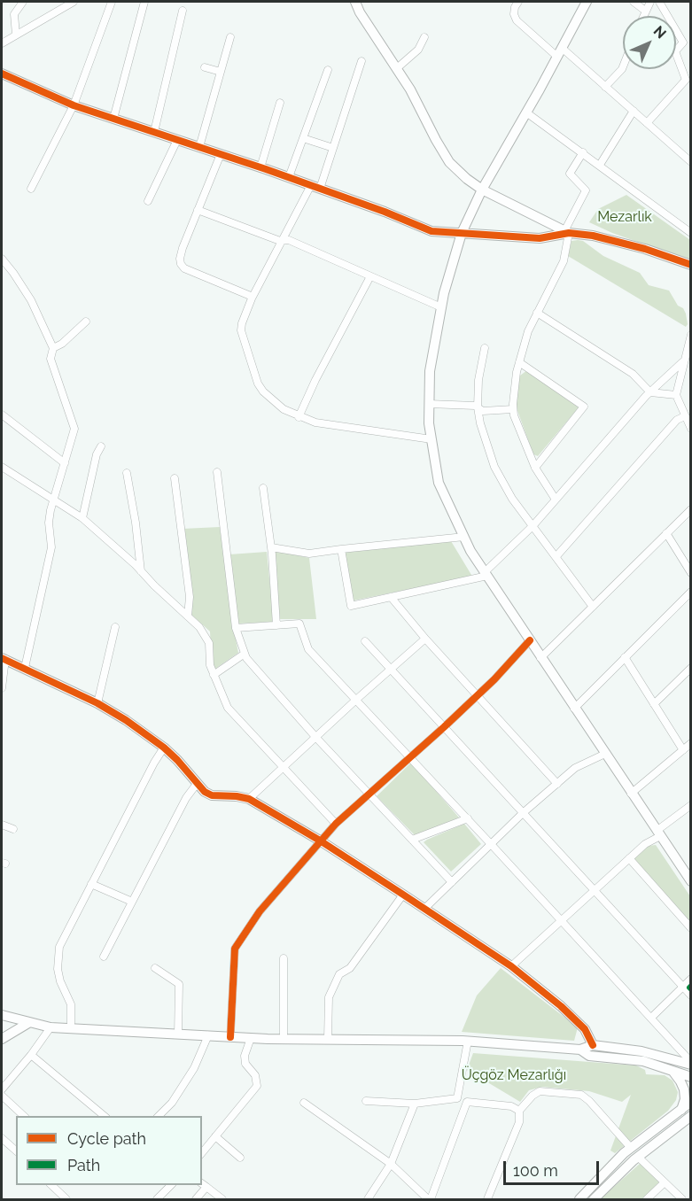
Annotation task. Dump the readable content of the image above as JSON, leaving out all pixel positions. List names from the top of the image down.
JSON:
{
  "parks": ["Mezarlık", "Üçgöz Mezarlığı"],
  "legend": ["Cycle path", "Path"],
  "scale_bar": "100 m",
  "north": "top right"
}
